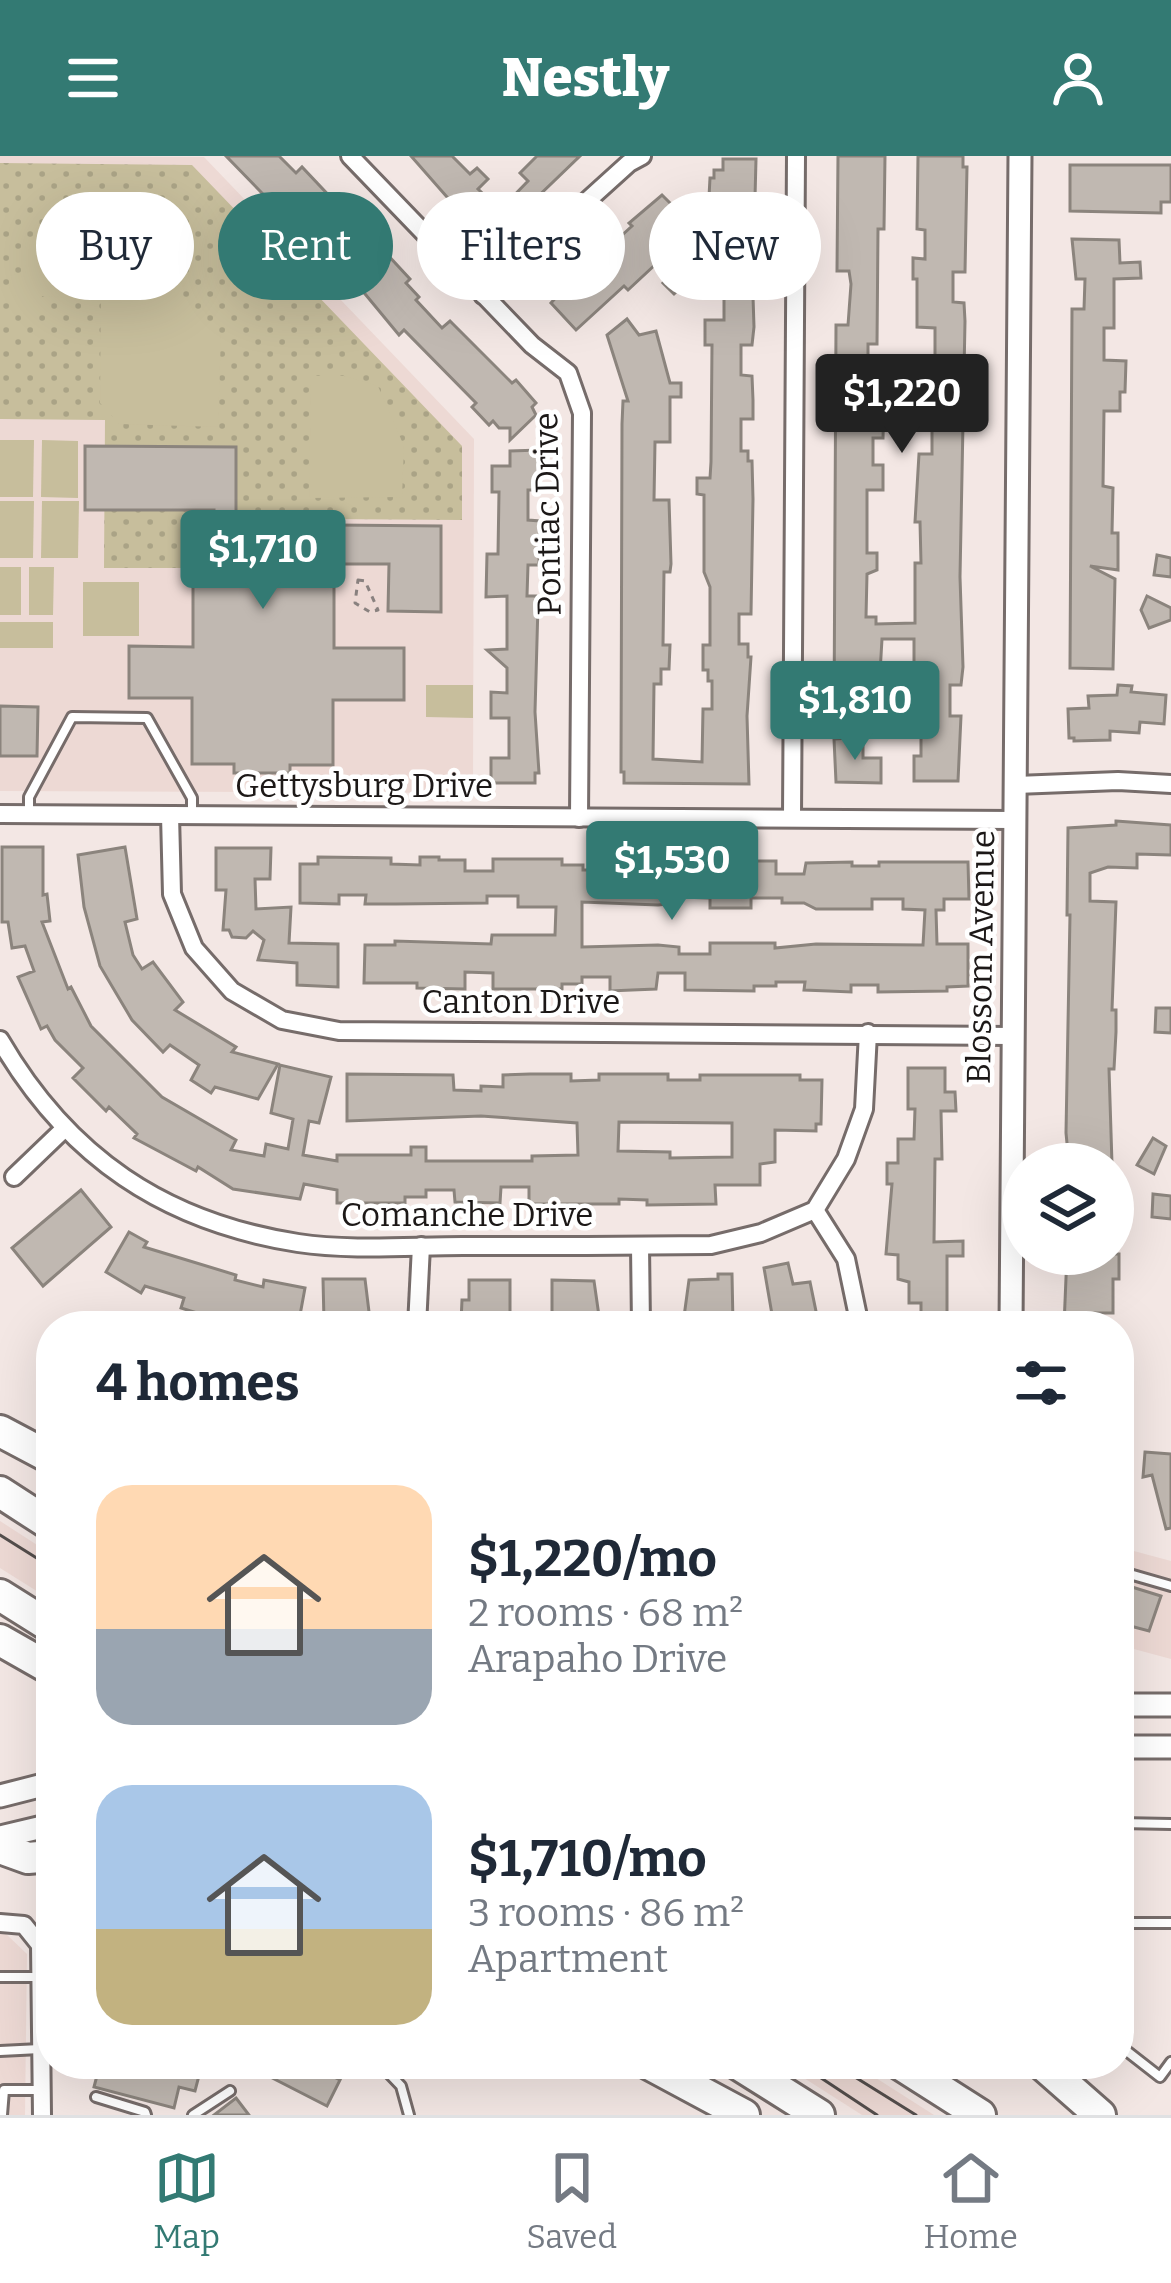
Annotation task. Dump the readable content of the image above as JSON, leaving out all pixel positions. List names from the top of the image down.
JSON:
{
  "streets": {
    "street": [
      "Pontiac Drive",
      "Gettysburg Drive",
      "Blossom Avenue",
      "Canton Drive",
      "Comanche Drive"
    ]
  },
  "crossings": [
    ["Pontiac Drive", "Gettysburg Drive"],
    ["Gettysburg Drive", "Blossom Avenue"],
    ["Gettysburg Drive", "Canton Drive"],
    ["Blossom Avenue", "Canton Drive"]
  ],
  "page": {
    "header": "Nestly",
    "chip": [
      "Buy",
      "Rent",
      "Filters",
      "New"
    ],
    "price": [
      "$1,220",
      "$1,710",
      "$1,810",
      "$1,530"
    ],
    "heading": "4 homes",
    "list": [
      {
        "name": "$1,220/mo",
        "note": "2 rooms · 68 m² · Arapaho Drive"
      },
      {
        "name": "$1,710/mo",
        "note": "3 rooms · 86 m² · Apartment"
      }
    ],
    "tabs": ["Map", "Saved", "Home"]
  }
}
